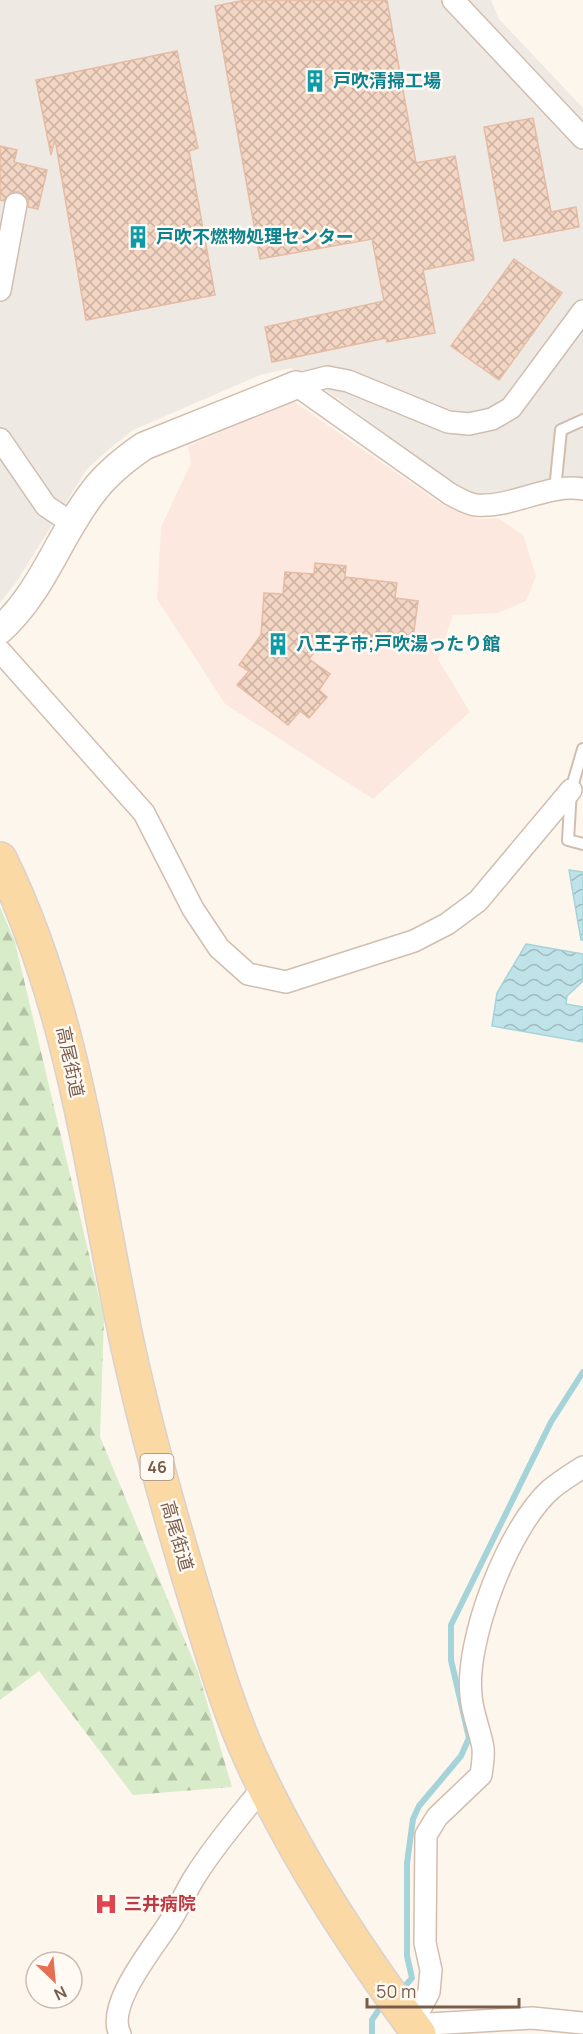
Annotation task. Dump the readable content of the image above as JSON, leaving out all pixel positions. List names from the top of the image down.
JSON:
{
  "streets": {
    "main road": ["高尾街道", "46"]
  },
  "places": {
    "building": ["戸吹清掃工場", "戸吹不燃物処理センター", "八王子市;戸吹湯ったり館"],
    "hospital": ["三井病院"]
  },
  "scale_bar": "50 m",
  "north": "bottom right"
}
